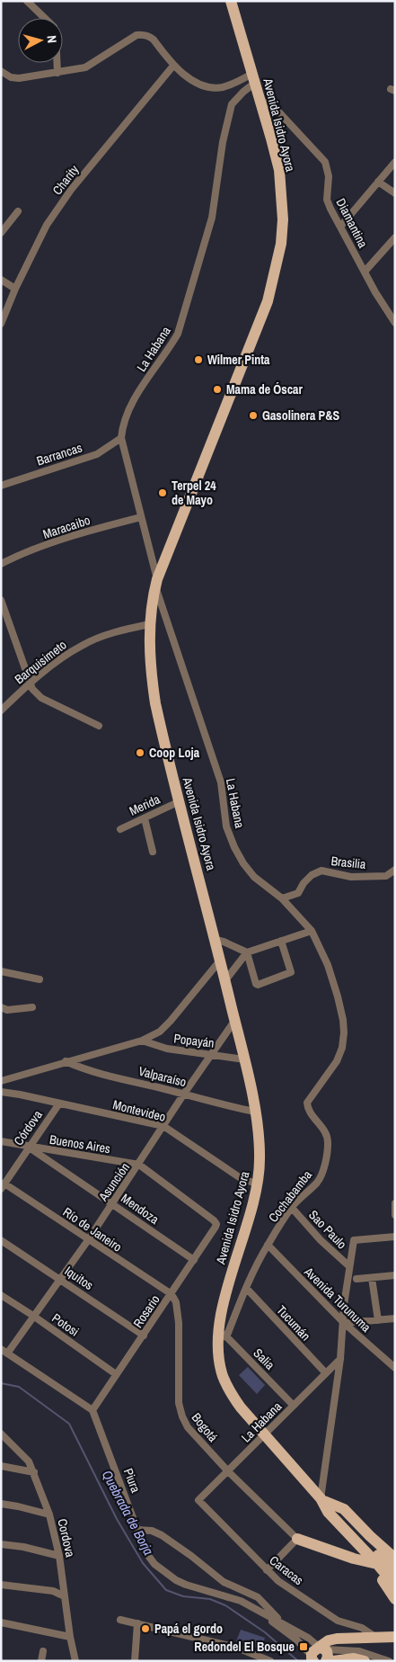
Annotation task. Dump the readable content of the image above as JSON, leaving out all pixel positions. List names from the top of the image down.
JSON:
{
  "streets": {
    "main road": ["Avenida Isidro Ayora"],
    "street": [
      "Charity",
      "Diamantina",
      "La Habana",
      "Barrancas",
      "Maracaibo",
      "Barquisimeto",
      "Merida",
      "Brasilia",
      "Popayán",
      "Valparaíso",
      "Montevideo",
      "Córdova",
      "Buenos Aires",
      "Asunción",
      "Cochabamba",
      "Mendoza",
      "Río de Janeiro",
      "Sao Paulo",
      "Iquitos",
      "Avenida Turunuma",
      "Rosario",
      "Tucumán",
      "Potosi",
      "Salia",
      "Bogotá",
      "Piura",
      "Cordova",
      "Caracas"
    ]
  },
  "crossings": [
    ["Avenida Isidro Ayora", "Diamantina"],
    ["Avenida Isidro Ayora", "La Habana"],
    ["Avenida Isidro Ayora", "Barquisimeto"],
    ["Avenida Isidro Ayora", "Merida"],
    ["Avenida Isidro Ayora", "Popayán"],
    ["Avenida Isidro Ayora", "Valparaíso"],
    ["Avenida Isidro Ayora", "Montevideo"],
    ["Avenida Isidro Ayora", "Asunción"],
    ["Avenida Isidro Ayora", "Cochabamba"],
    ["Avenida Isidro Ayora", "Salia"],
    ["La Habana", "Barrancas"],
    ["La Habana", "Maracaibo"],
    ["La Habana", "Brasilia"],
    ["La Habana", "Cochabamba"],
    ["La Habana", "Tucumán"],
    ["La Habana", "Salia"],
    ["La Habana", "Bogotá"],
    ["La Habana", "Caracas"],
    ["Popayán", "Asunción"],
    ["Valparaíso", "Asunción"],
    ["Montevideo", "Córdova"],
    ["Montevideo", "Asunción"],
    ["Córdova", "Buenos Aires"],
    ["Córdova", "Mendoza"],
    ["Córdova", "Río de Janeiro"],
    ["Buenos Aires", "Asunción"],
    ["Buenos Aires", "Mendoza"],
    ["Buenos Aires", "Rosario"],
    ["Asunción", "Mendoza"],
    ["Asunción", "Río de Janeiro"],
    ["Asunción", "Iquitos"],
    ["Asunción", "Potosi"],
    ["Cochabamba", "Sao Paulo"],
    ["Cochabamba", "Avenida Turunuma"],
    ["Cochabamba", "Tucumán"],
    ["Cochabamba", "Salia"],
    ["Mendoza", "Rosario"],
    ["Río de Janeiro", "Rosario"],
    ["Río de Janeiro", "Bogotá"],
    ["Iquitos", "Rosario"],
    ["Rosario", "Potosi"],
    ["Rosario", "Bogotá"],
    ["Rosario", "Piura"]
  ],
  "water": ["Quebrada de Borja"],
  "places": {
    "other": [
      "Wilmer Pinta",
      "Mama de Óscar",
      "Gasolinera P&S",
      "Terpel 24 de Mayo",
      "Coop Loja",
      "Papá el gordo"
    ],
    "transit": ["Redondel El Bosque"]
  },
  "north": "right"
}
